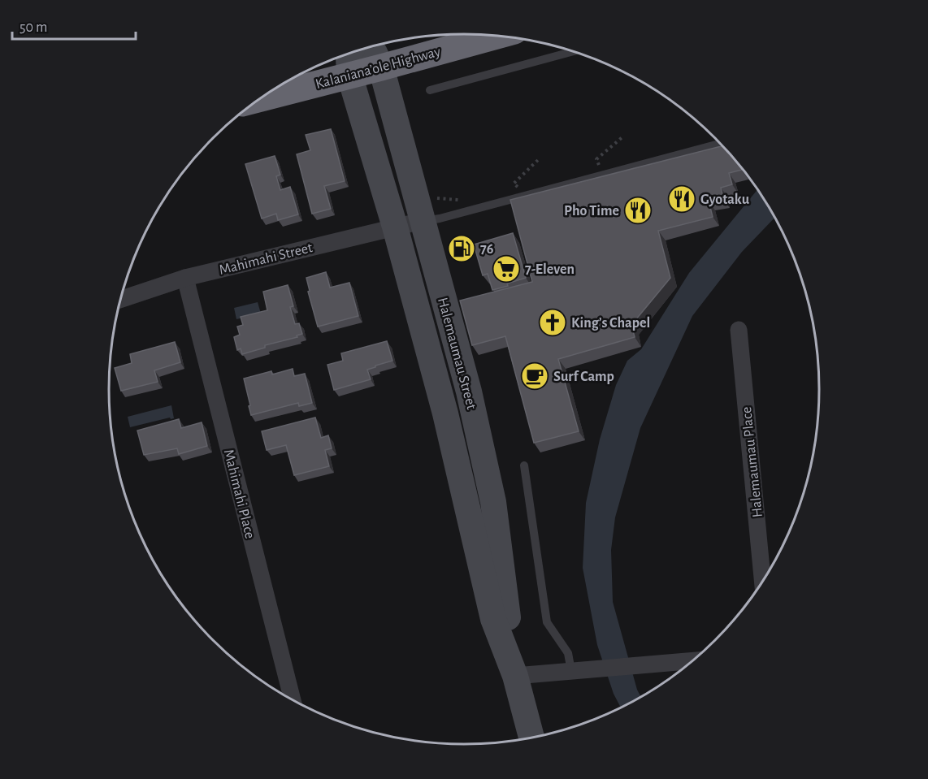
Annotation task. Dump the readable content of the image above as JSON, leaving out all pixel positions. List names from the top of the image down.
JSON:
{
  "streets": {
    "highway": ["Kalaniana’ole Highway"],
    "street": [
      "Mahimahi Street",
      "Halemaumau Street",
      "Halemaumau Place",
      "Mahimahi Place"
    ]
  },
  "crossings": [
    ["Kalaniana’ole Highway", "Halemaumau Street"],
    ["Mahimahi Street", "Halemaumau Street"],
    ["Mahimahi Street", "Mahimahi Place"]
  ],
  "places": {
    "restaurant": ["Gyotaku", "Pho Time"],
    "fuel station": ["76"],
    "supermarket": ["7-Eleven"],
    "church": ["King’s Chapel"],
    "cafe": ["Surf Camp"]
  },
  "scale_bar": "50 m"
}
